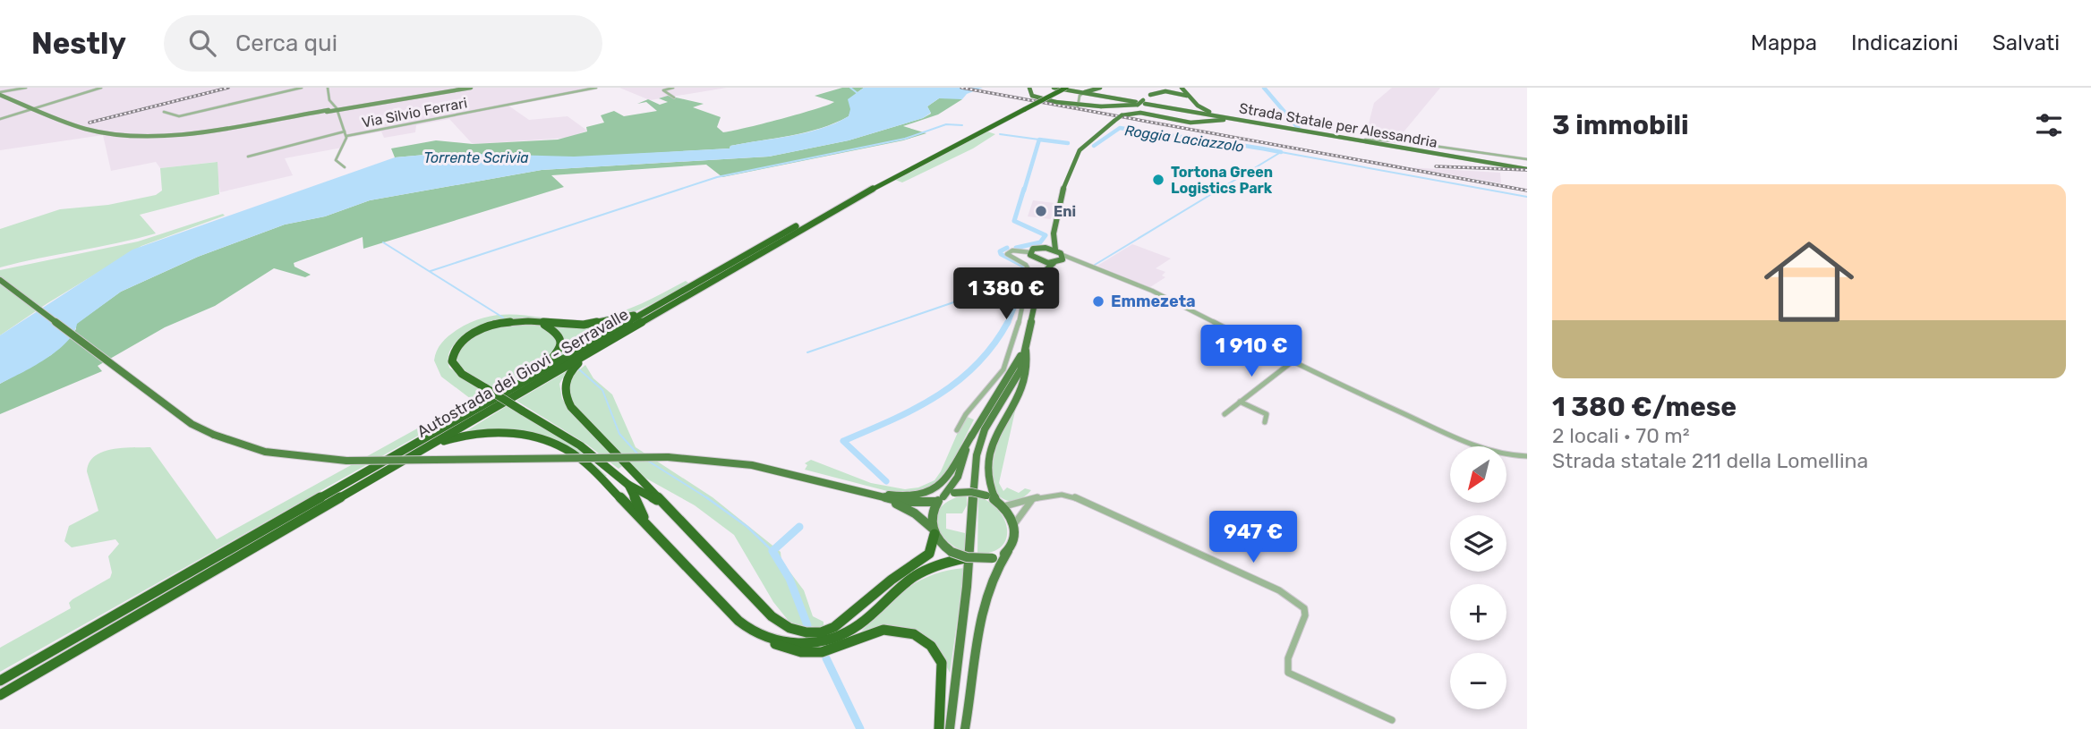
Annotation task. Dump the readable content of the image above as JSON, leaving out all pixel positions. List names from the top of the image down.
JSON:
{
  "streets": {
    "highway": ["Autostrada dei Giovi - Serravalle"],
    "main road": ["Strada Statale per Alessandria"],
    "street": ["Via Silvio Ferrari"]
  },
  "water": ["Roggia Laciazzolo", "Torrente Scrivia"],
  "places": ["Tortona Green Logistics Park", "Eni", "Emmezeta"],
  "north": "bottom left",
  "page": {
    "header": "Nestly",
    "search": "Cerca qui",
    "nav": ["Mappa", "Indicazioni", "Salvati"],
    "heading": "3 immobili",
    "list": [
      {
        "name": "1 380 €/mese",
        "note": "2 locali · 70 m² · Strada statale 211 della Lomellina"
      }
    ],
    "price": ["1 380 €", "1 910 €", "947 €"],
    "map_buttons": ["+", "−"]
  }
}
